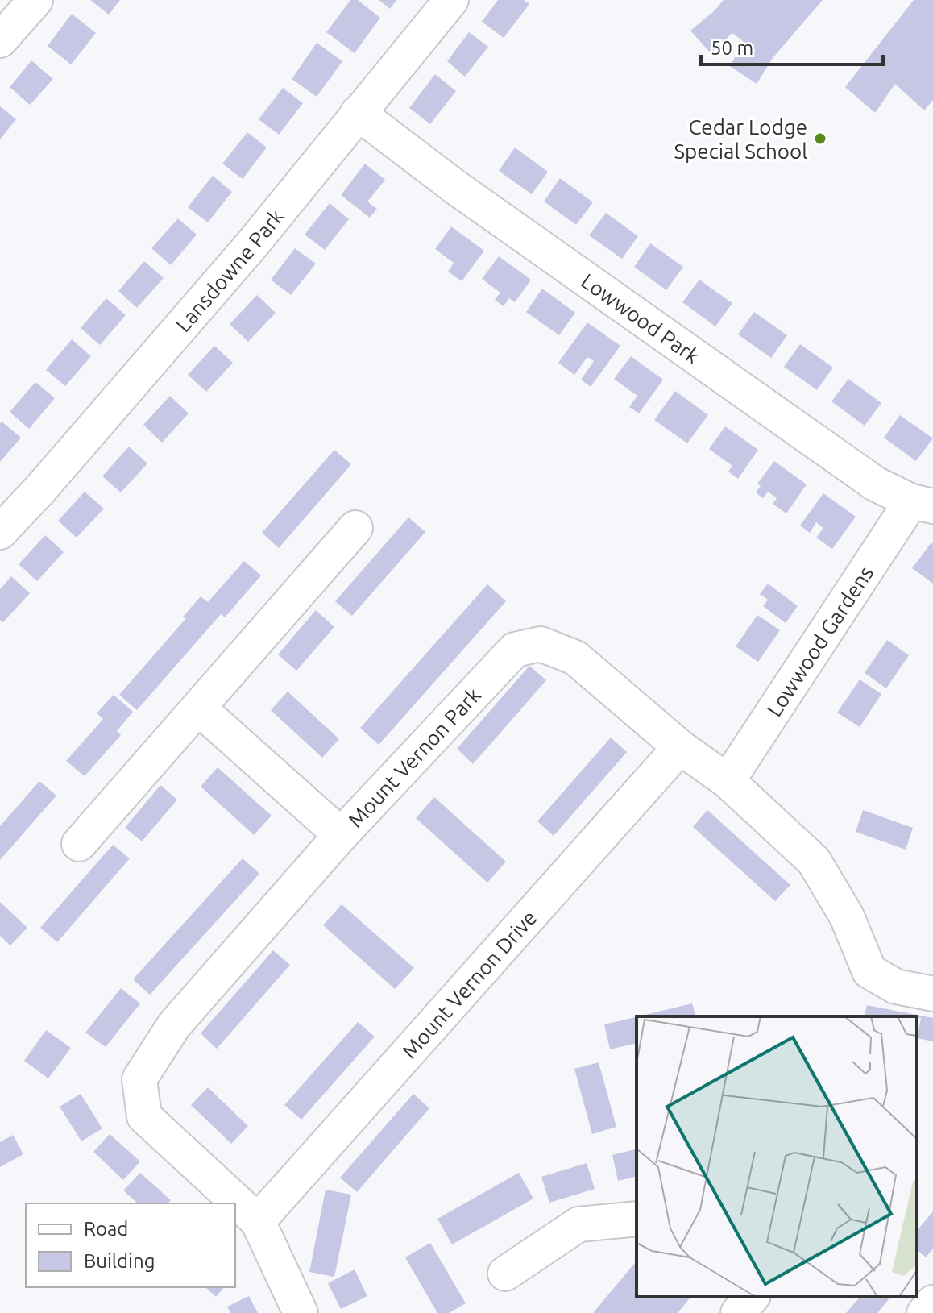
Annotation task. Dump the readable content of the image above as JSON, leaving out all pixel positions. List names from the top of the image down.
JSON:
{
  "streets": {
    "street": [
      "Lansdowne Park",
      "Lowwood Park",
      "Lowwood Gardens",
      "Mount Vernon Park",
      "Mount Vernon Drive"
    ]
  },
  "crossings": [
    ["Lansdowne Park", "Lowwood Park"],
    ["Lowwood Park", "Lowwood Gardens"],
    ["Lowwood Gardens", "Mount Vernon Park"],
    ["Mount Vernon Park", "Mount Vernon Drive"]
  ],
  "places": ["Cedar Lodge Special School"],
  "legend": ["Road", "Building"],
  "scale_bar": "50 m"
}
